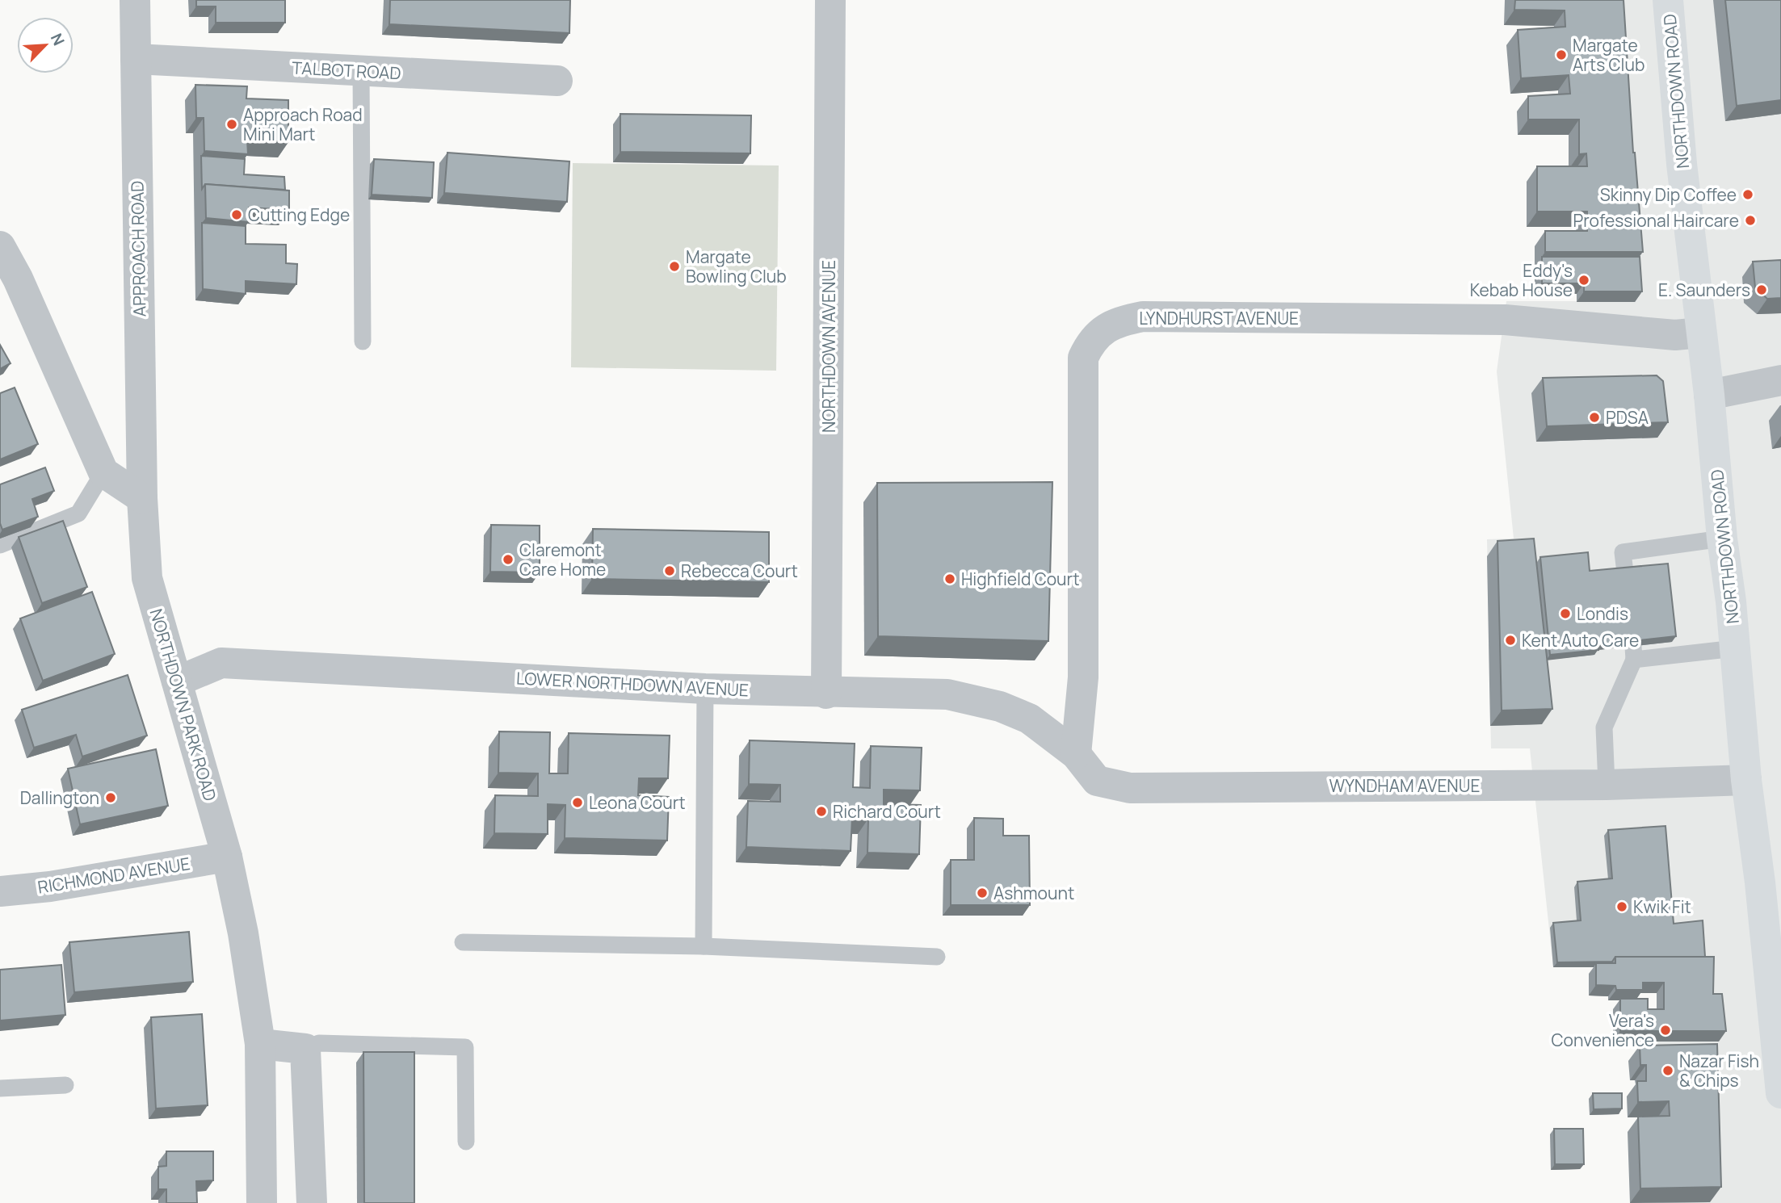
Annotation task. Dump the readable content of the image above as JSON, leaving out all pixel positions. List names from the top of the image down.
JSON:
{
  "streets": {
    "main road": ["NORTHDOWN ROAD"],
    "street": [
      "TALBOT ROAD",
      "APPROACH ROAD",
      "LYNDHURST AVENUE",
      "NORTHDOWN AVENUE",
      "LOWER NORTHDOWN AVENUE",
      "NORTHDOWN PARK ROAD",
      "WYNDHAM AVENUE",
      "RICHMOND AVENUE"
    ]
  },
  "crossings": [
    ["TALBOT ROAD", "APPROACH ROAD"],
    ["NORTHDOWN ROAD", "LYNDHURST AVENUE"],
    ["NORTHDOWN ROAD", "WYNDHAM AVENUE"],
    ["APPROACH ROAD", "NORTHDOWN PARK ROAD"],
    ["LYNDHURST AVENUE", "LOWER NORTHDOWN AVENUE"],
    ["LYNDHURST AVENUE", "WYNDHAM AVENUE"],
    ["NORTHDOWN AVENUE", "LOWER NORTHDOWN AVENUE"],
    ["LOWER NORTHDOWN AVENUE", "NORTHDOWN PARK ROAD"],
    ["LOWER NORTHDOWN AVENUE", "WYNDHAM AVENUE"],
    ["NORTHDOWN PARK ROAD", "RICHMOND AVENUE"]
  ],
  "places": [
    "Margate Arts Club",
    "Approach Road Mini Mart",
    "Skinny Dip Coffee",
    "Cutting Edge",
    "Professional Haircare",
    "Margate Bowling Club",
    "Eddy's Kebab House",
    "E. Saunders",
    "PDSA",
    "Claremont Care Home",
    "Rebecca Court",
    "Highfield Court",
    "Londis",
    "Kent Auto Care",
    "Dallington",
    "Leona Court",
    "Richard Court",
    "Ashmount",
    "Kwik Fit",
    "Vera's Convenience",
    "Nazar Fish & Chips"
  ],
  "north": "top right"
}
